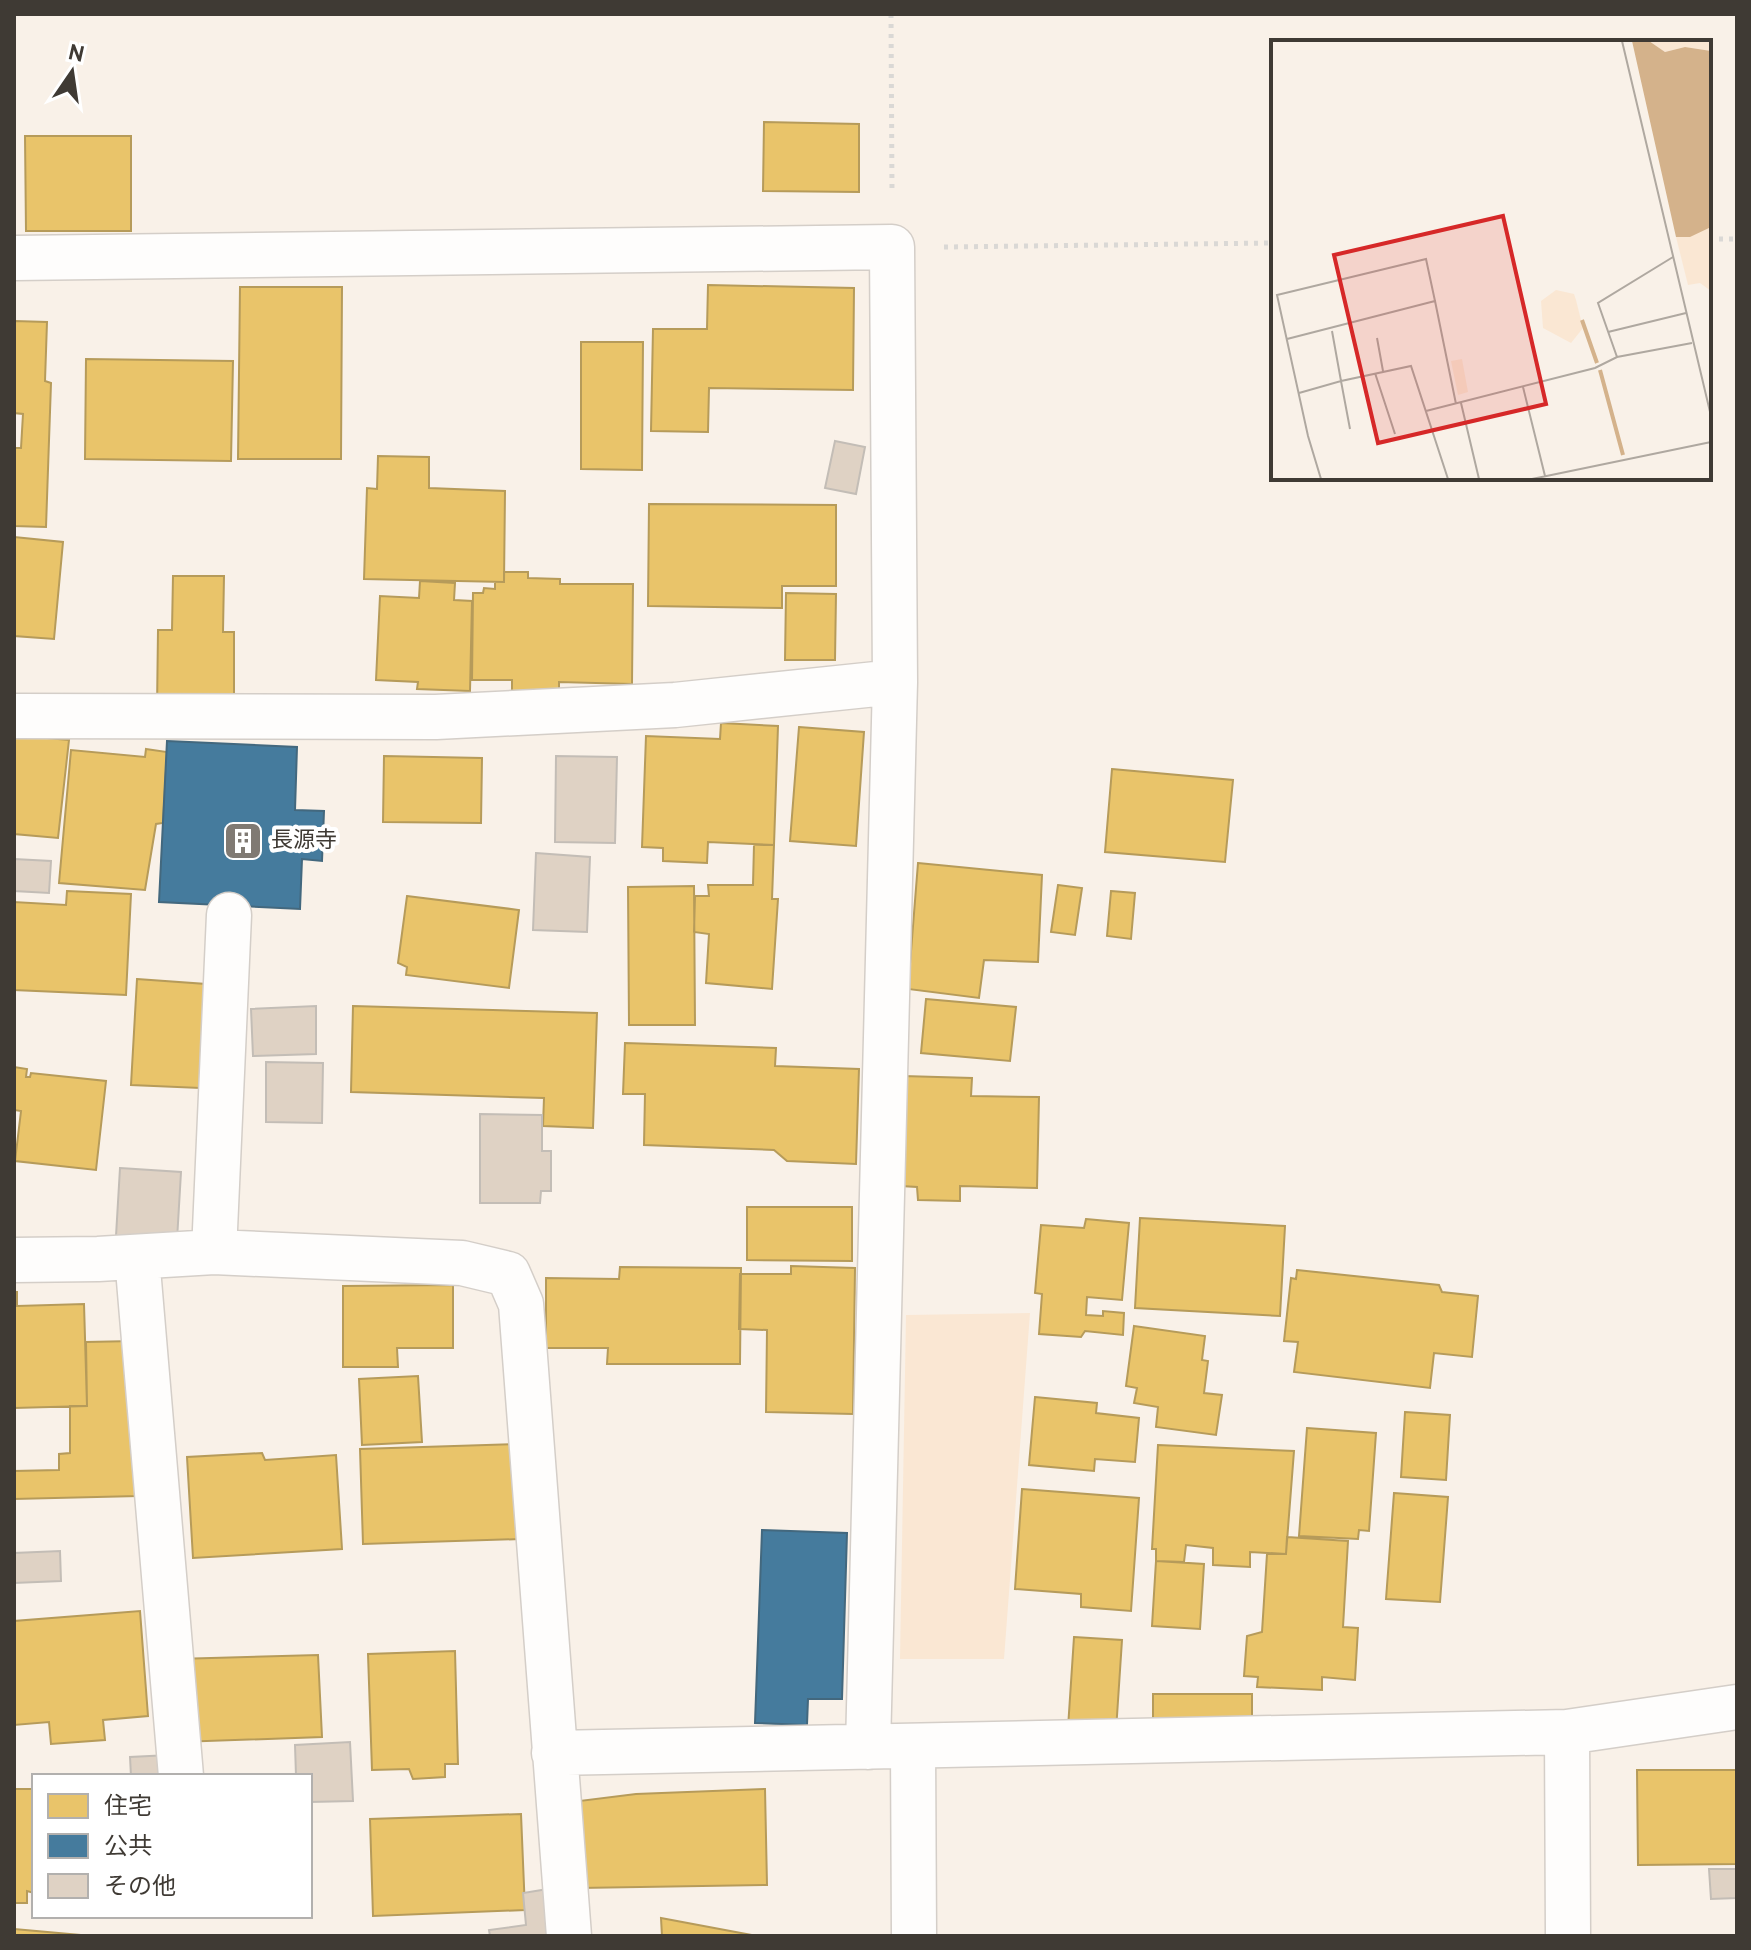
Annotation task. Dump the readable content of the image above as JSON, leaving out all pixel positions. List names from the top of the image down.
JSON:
{
  "places": {
    "building": ["長源寺"]
  },
  "legend": ["住宅", "公共", "その他"],
  "north": "top"
}
